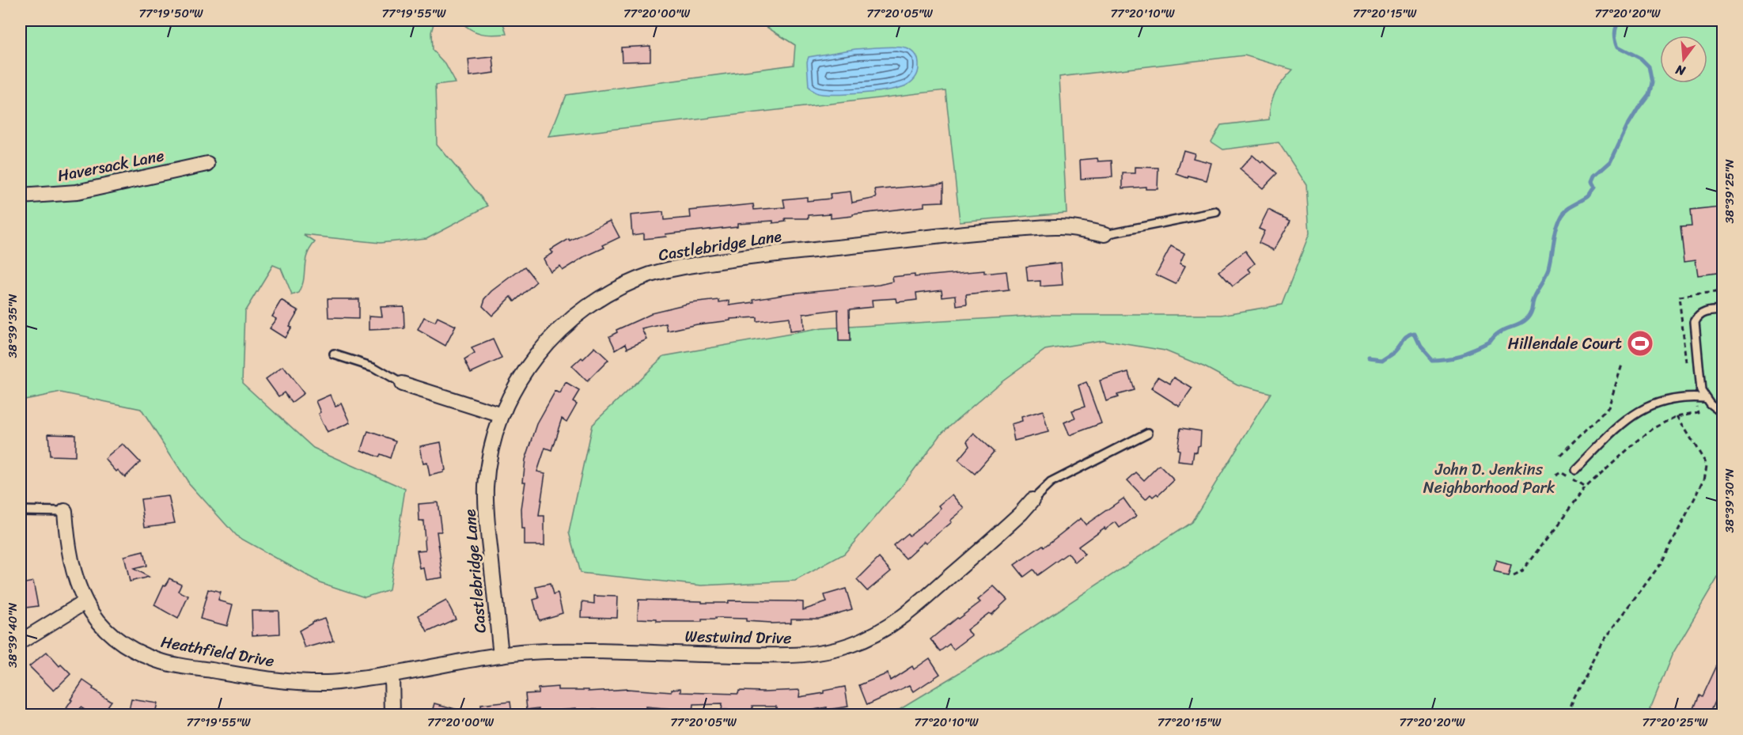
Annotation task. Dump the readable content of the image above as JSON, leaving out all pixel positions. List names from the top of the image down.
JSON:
{
  "streets": {
    "street": [
      "Haversack Lane",
      "Castlebridge Lane",
      "Westwind Drive",
      "Heathfield Drive"
    ]
  },
  "crossings": [
    ["Castlebridge Lane", "Westwind Drive"],
    ["Westwind Drive", "Heathfield Drive"]
  ],
  "parks": ["John D. Jenkins Neighborhood Park"],
  "places": {
    "sports": ["Hillendale Court"]
  },
  "north": "bottom",
  "coordinates": [
    "77°19'50\"W",
    "77°19'55\"W",
    "77°20'00\"W",
    "77°20'05\"W",
    "77°20'10\"W",
    "77°20'15\"W",
    "77°20'20\"W",
    "38°39'25\"N",
    "38°39'35\"N",
    "38°39'30\"N",
    "38°39'40\"N",
    "77°20'25\"W"
  ]
}
